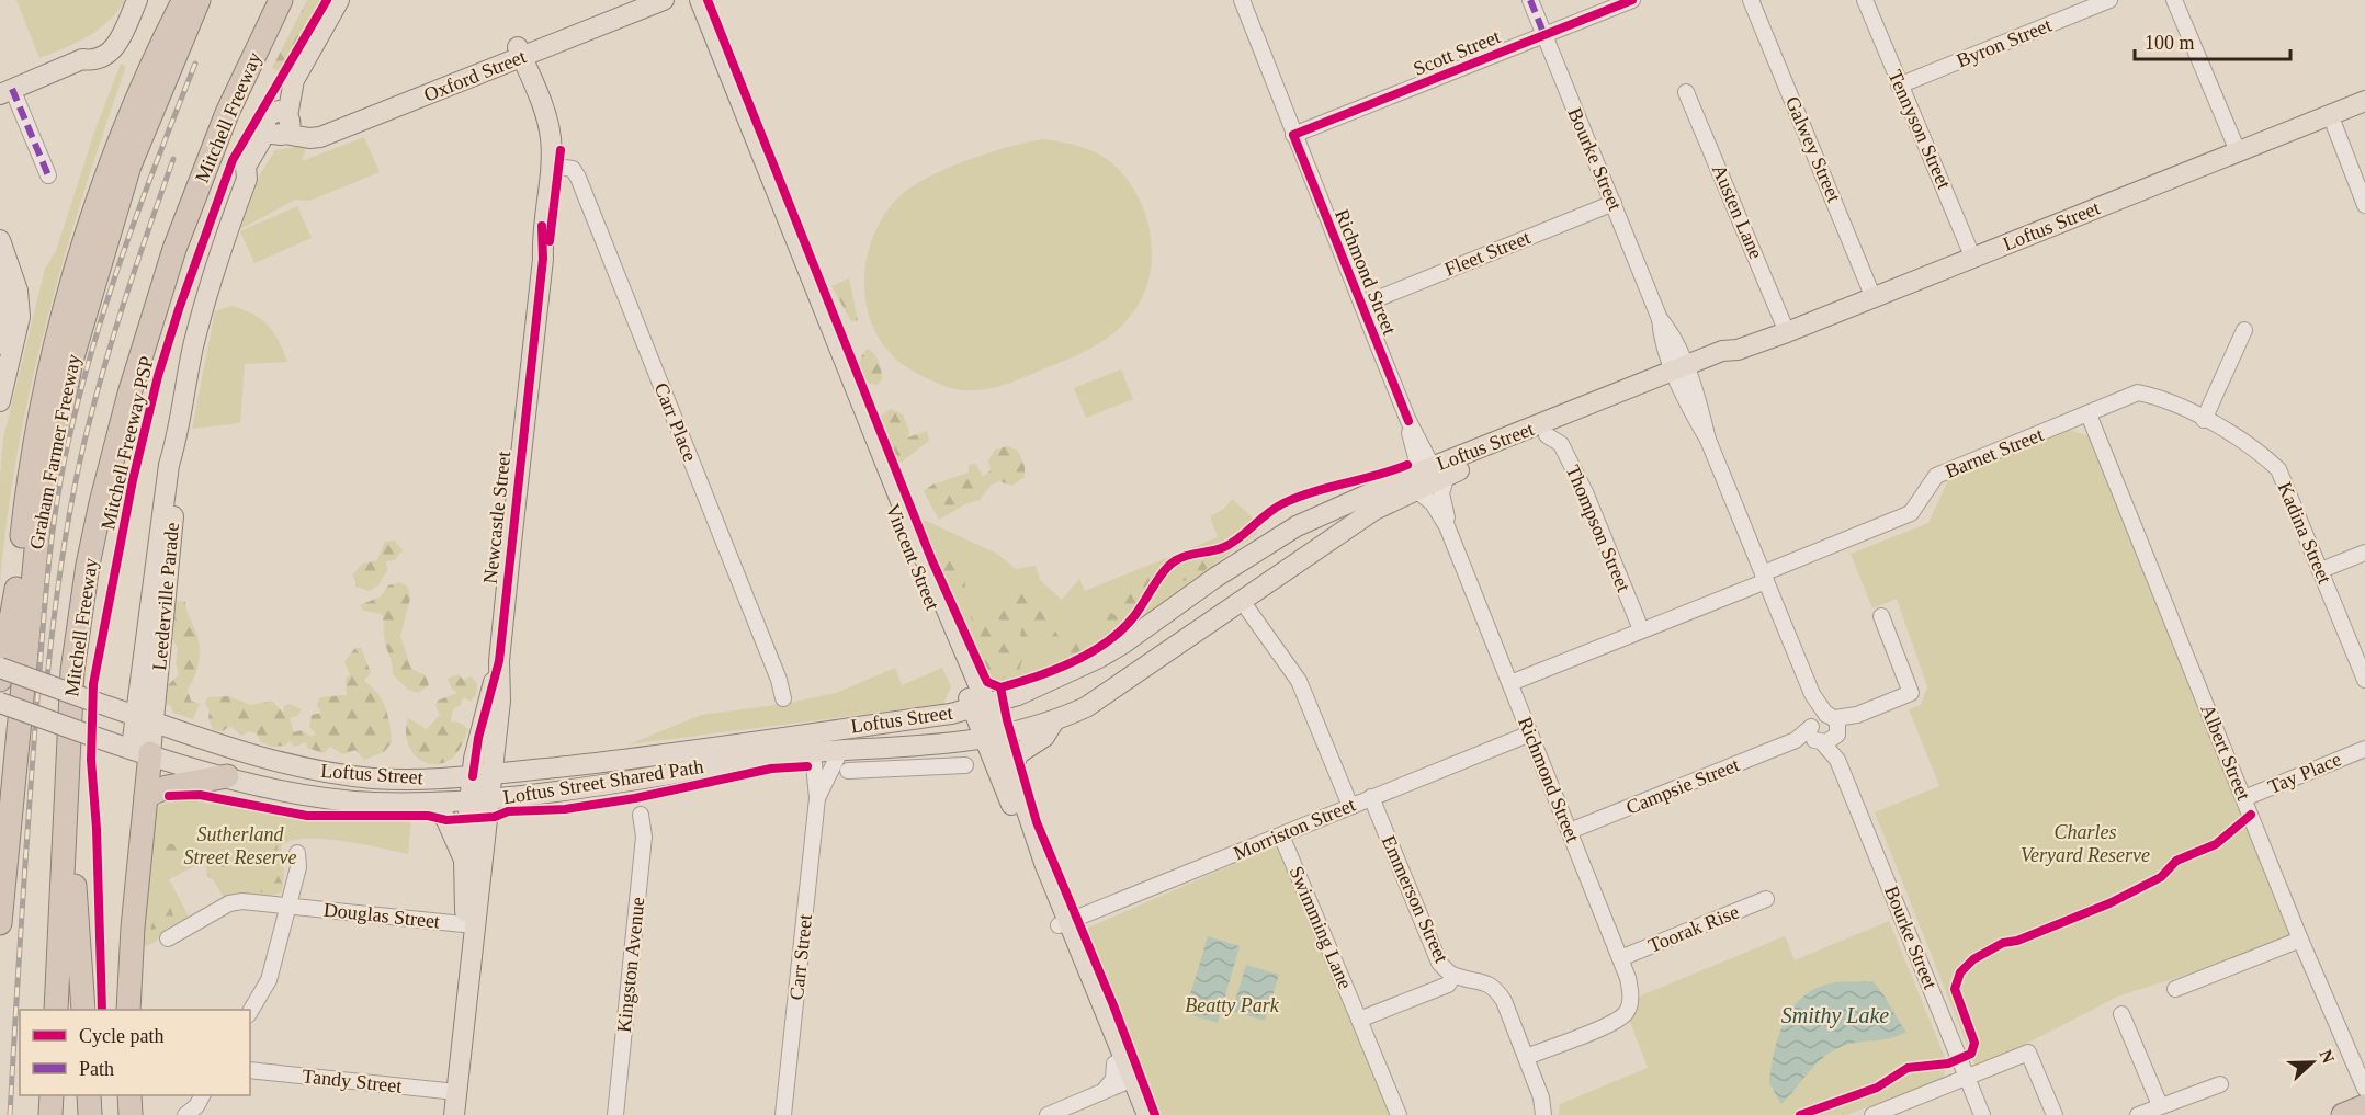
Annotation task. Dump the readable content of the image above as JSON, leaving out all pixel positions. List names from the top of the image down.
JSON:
{
  "streets": {
    "highway": ["Mitchell Freeway", "Graham Farmer Freeway"],
    "main road": [
      "Oxford Street",
      "Loftus Street",
      "Newcastle Street",
      "Vincent Street",
      "Leederville Parade"
    ],
    "street": [
      "Byron Street",
      "Scott Street",
      "Tennyson Street",
      "Galwey Street",
      "Bourke Street",
      "Austen Lane",
      "Fleet Street",
      "Richmond Street",
      "Carr Place",
      "Barnet Street",
      "Thompson Street",
      "Kadina Street",
      "Albert Street",
      "Tay Place",
      "Campsie Street",
      "Morriston Street",
      "Emmerson Street",
      "Douglas Street",
      "Swimming Lane",
      "Toorak Rise",
      "Carr Street",
      "Kingston Avenue",
      "Tandy Street"
    ],
    "cycle path": ["Mitchell Freeway PSP", "Loftus Street Shared Path"]
  },
  "crossings": [
    ["Byron Street", "Tennyson Street"],
    ["Scott Street", "Bourke Street"],
    ["Scott Street", "Richmond Street"],
    ["Oxford Street", "Newcastle Street"],
    ["Oxford Street", "Leederville Parade"],
    ["Tennyson Street", "Loftus Street"],
    ["Galwey Street", "Loftus Street"],
    ["Bourke Street", "Loftus Street"],
    ["Bourke Street", "Fleet Street"],
    ["Bourke Street", "Barnet Street"],
    ["Bourke Street", "Campsie Street"],
    ["Austen Lane", "Loftus Street"],
    ["Loftus Street", "Richmond Street"],
    ["Loftus Street", "Newcastle Street"],
    ["Loftus Street", "Thompson Street"],
    ["Loftus Street", "Vincent Street"],
    ["Loftus Street", "Leederville Parade"],
    ["Loftus Street", "Carr Street"],
    ["Fleet Street", "Richmond Street"],
    ["Richmond Street", "Barnet Street"],
    ["Richmond Street", "Campsie Street"],
    ["Richmond Street", "Morriston Street"],
    ["Richmond Street", "Emmerson Street"],
    ["Richmond Street", "Toorak Rise"],
    ["Carr Place", "Newcastle Street"],
    ["Barnet Street", "Thompson Street"],
    ["Barnet Street", "Kadina Street"],
    ["Barnet Street", "Albert Street"],
    ["Newcastle Street", "Douglas Street"],
    ["Newcastle Street", "Tandy Street"],
    ["Vincent Street", "Morriston Street"],
    ["Albert Street", "Tay Place"],
    ["Morriston Street", "Emmerson Street"],
    ["Morriston Street", "Swimming Lane"]
  ],
  "water": ["Smithy Lake"],
  "parks": ["Charles Veryard Reserve", "Sutherland Street Reserve", "Beatty Park"],
  "legend": ["Cycle path", "Path"],
  "scale_bar": "100 m",
  "north": "right"
}
